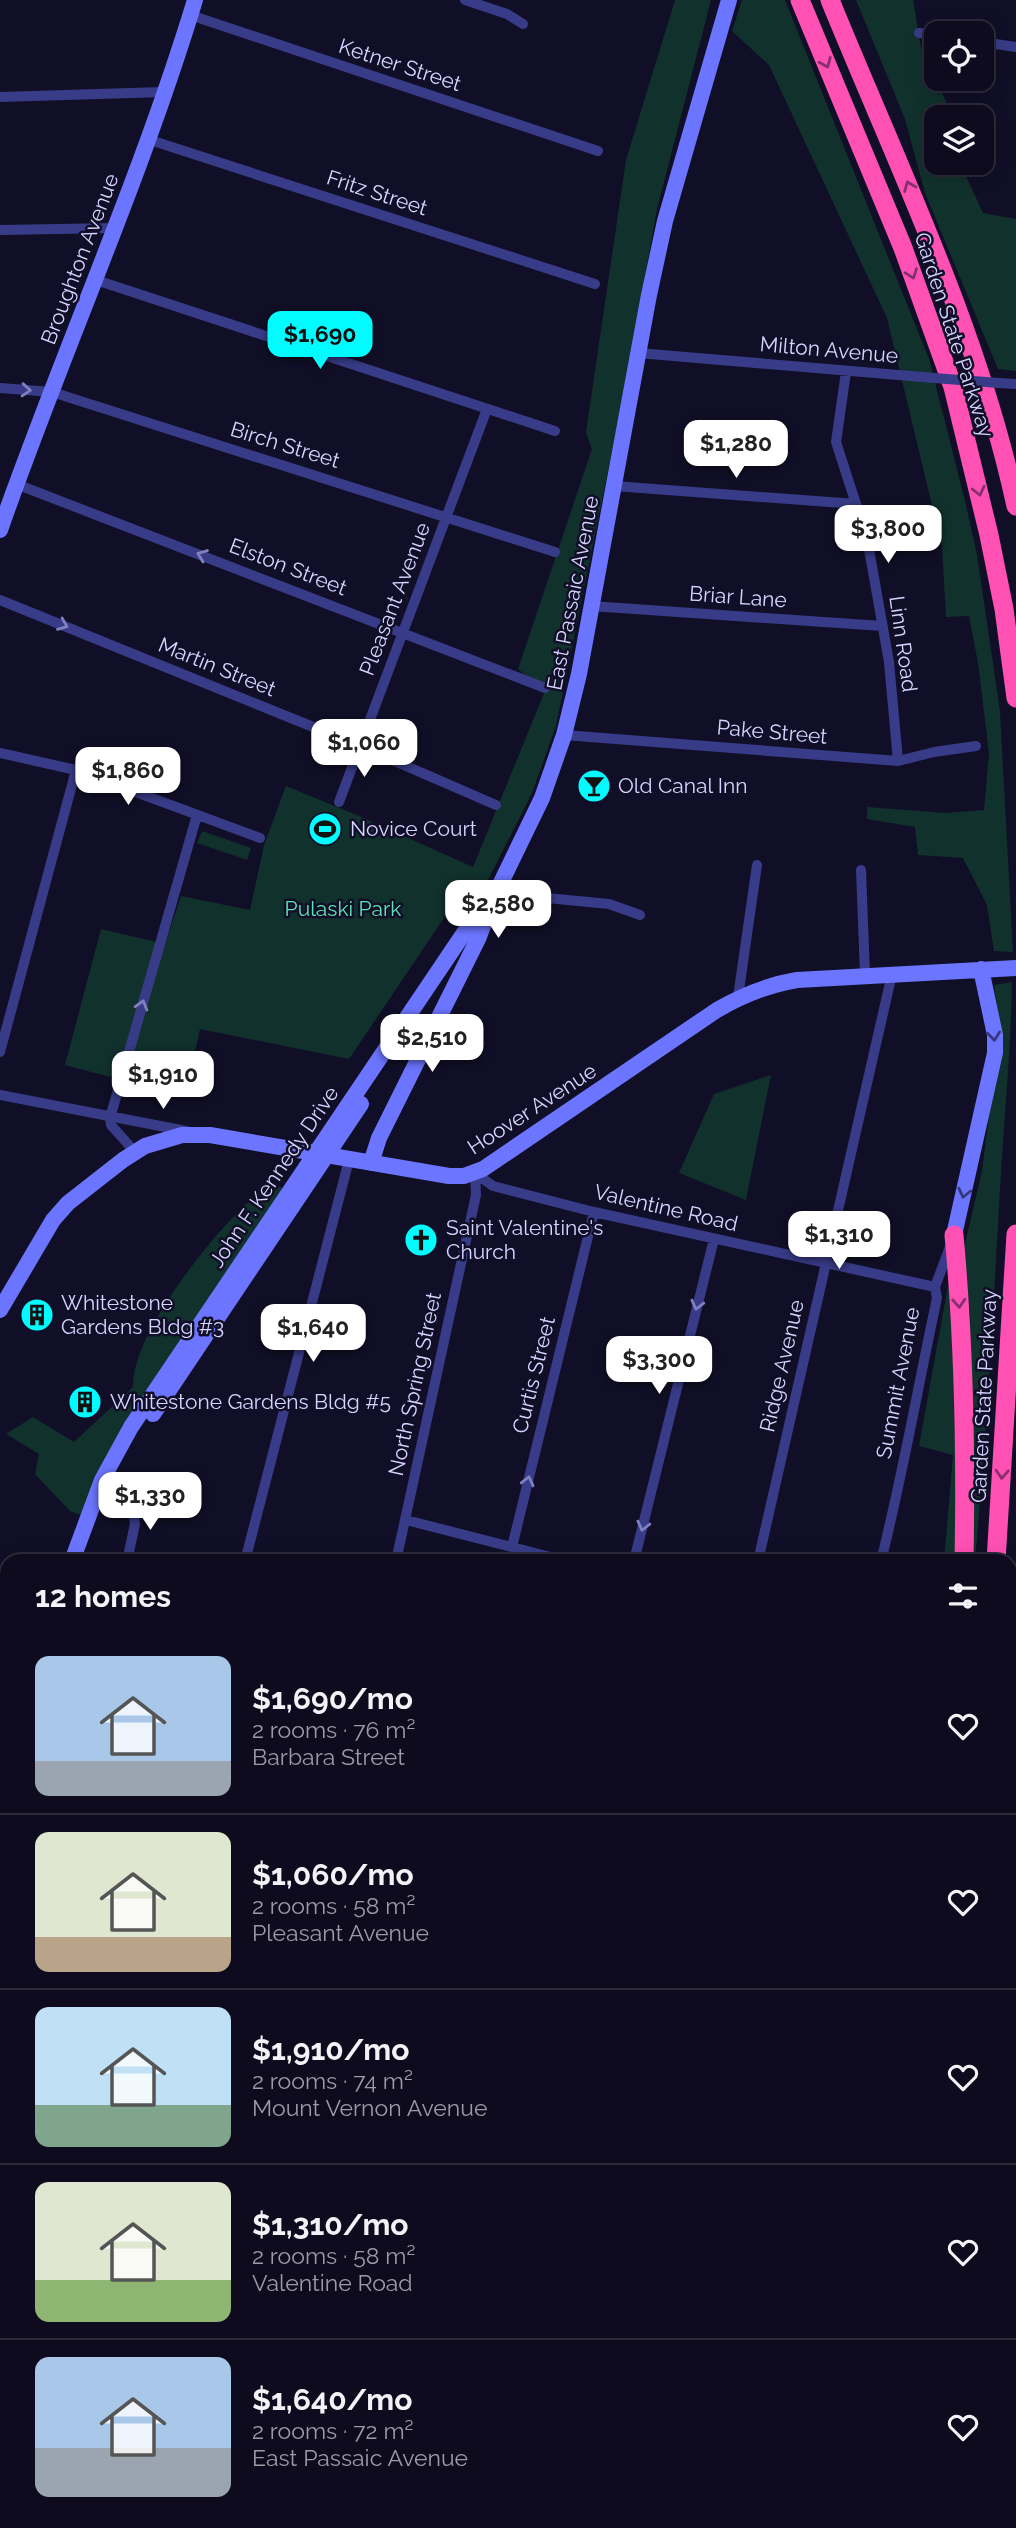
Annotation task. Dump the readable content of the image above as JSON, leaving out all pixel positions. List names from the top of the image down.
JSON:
{
  "streets": {
    "highway": ["Garden State Parkway"],
    "main road": [
      "Broughton Avenue",
      "East Passaic Avenue",
      "Hoover Avenue",
      "John F. Kennedy Drive",
      "Summit Avenue"
    ],
    "street": [
      "Ketner Street",
      "Fritz Street",
      "Milton Avenue",
      "Birch Street",
      "Elston Street",
      "Briar Lane",
      "Pleasant Avenue",
      "Linn Road",
      "Martin Street",
      "Pake Street",
      "Valentine Road",
      "Ridge Avenue",
      "Curtis Street",
      "North Spring Street"
    ]
  },
  "crossings": [
    ["Ketner Street", "Broughton Avenue"],
    ["Fritz Street", "Broughton Avenue"],
    ["Broughton Avenue", "Birch Street"],
    ["Broughton Avenue", "Elston Street"],
    ["Milton Avenue", "East Passaic Avenue"],
    ["Milton Avenue", "Linn Road"],
    ["Birch Street", "Pleasant Avenue"],
    ["Elston Street", "Pleasant Avenue"],
    ["East Passaic Avenue", "Briar Lane"],
    ["East Passaic Avenue", "Pake Street"],
    ["East Passaic Avenue", "Hoover Avenue"],
    ["East Passaic Avenue", "John F. Kennedy Drive"],
    ["Briar Lane", "Linn Road"],
    ["Pleasant Avenue", "Martin Street"],
    ["Linn Road", "Pake Street"],
    ["Hoover Avenue", "John F. Kennedy Drive"],
    ["Hoover Avenue", "Valentine Road"],
    ["Hoover Avenue", "Ridge Avenue"],
    ["Hoover Avenue", "Summit Avenue"],
    ["Hoover Avenue", "North Spring Street"],
    ["Valentine Road", "Ridge Avenue"],
    ["Valentine Road", "Curtis Street"],
    ["Valentine Road", "Summit Avenue"],
    ["Valentine Road", "North Spring Street"]
  ],
  "one_way": [
    "Elston Street",
    "Martin Street",
    "Curtis Street",
    "Summit Avenue"
  ],
  "parks": ["Pulaski Park"],
  "places": {
    "bar": ["Old Canal Inn"],
    "sports": ["Novice Court"],
    "church": ["Saint Valentine's Church"],
    "building": ["Whitestone Gardens Bldg #3", "Whitestone Gardens Bldg #5"]
  },
  "page": {
    "price": [
      "$1,690",
      "$1,280",
      "$3,800",
      "$1,060",
      "$1,860",
      "$2,580",
      "$2,510",
      "$1,910",
      "$1,310",
      "$1,640",
      "$3,300",
      "$1,330"
    ],
    "heading": "12 homes",
    "list": [
      {
        "name": "$1,690/mo",
        "note": "2 rooms · 76 m² · Barbara Street"
      },
      {
        "name": "$1,060/mo",
        "note": "2 rooms · 58 m² · Pleasant Avenue"
      },
      {
        "name": "$1,910/mo",
        "note": "2 rooms · 74 m² · Mount Vernon Avenue"
      },
      {
        "name": "$1,310/mo",
        "note": "2 rooms · 58 m² · Valentine Road"
      },
      {
        "name": "$1,640/mo",
        "note": "2 rooms · 72 m² · East Passaic Avenue"
      }
    ]
  }
}
